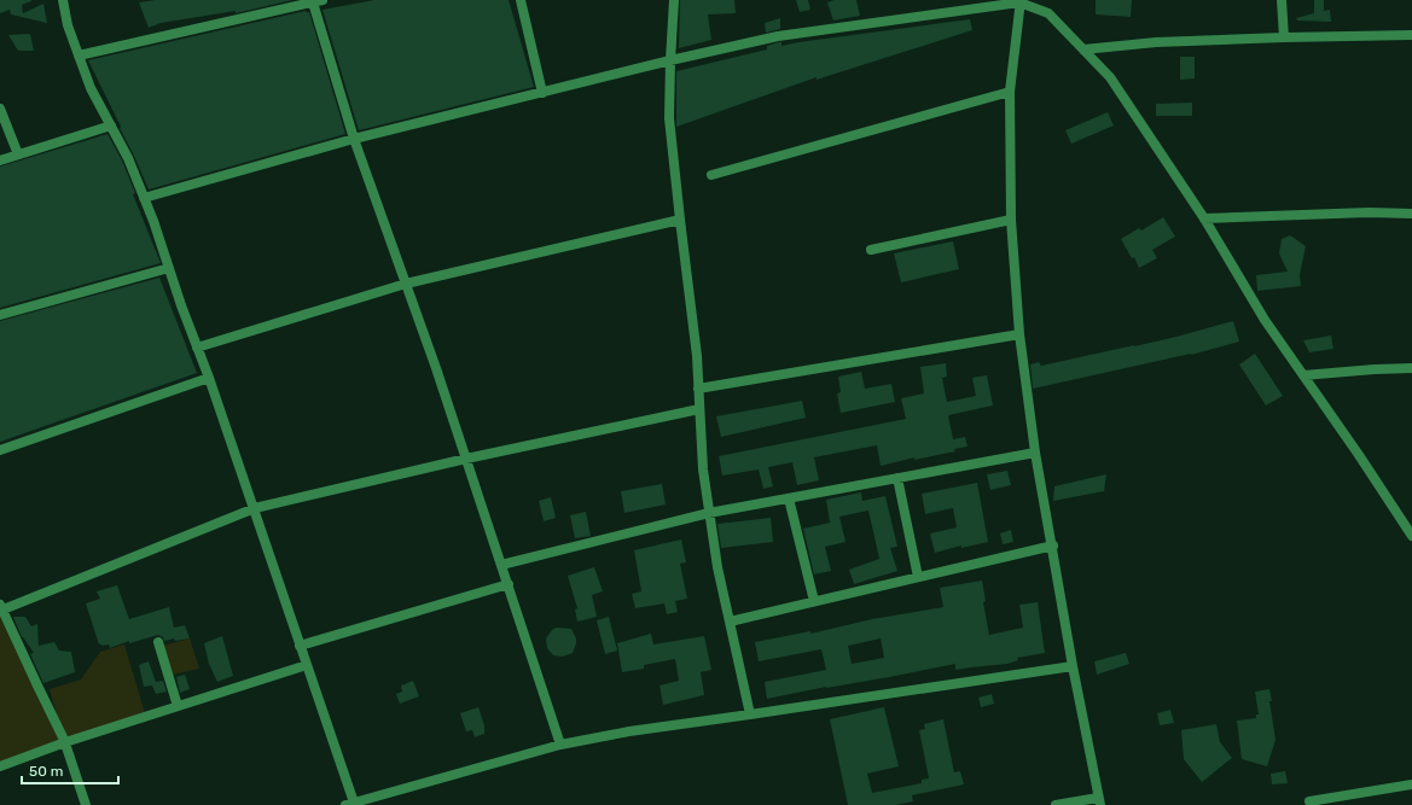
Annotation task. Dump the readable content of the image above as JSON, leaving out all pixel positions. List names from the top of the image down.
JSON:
{
  "scale_bar": "50 m"
}
